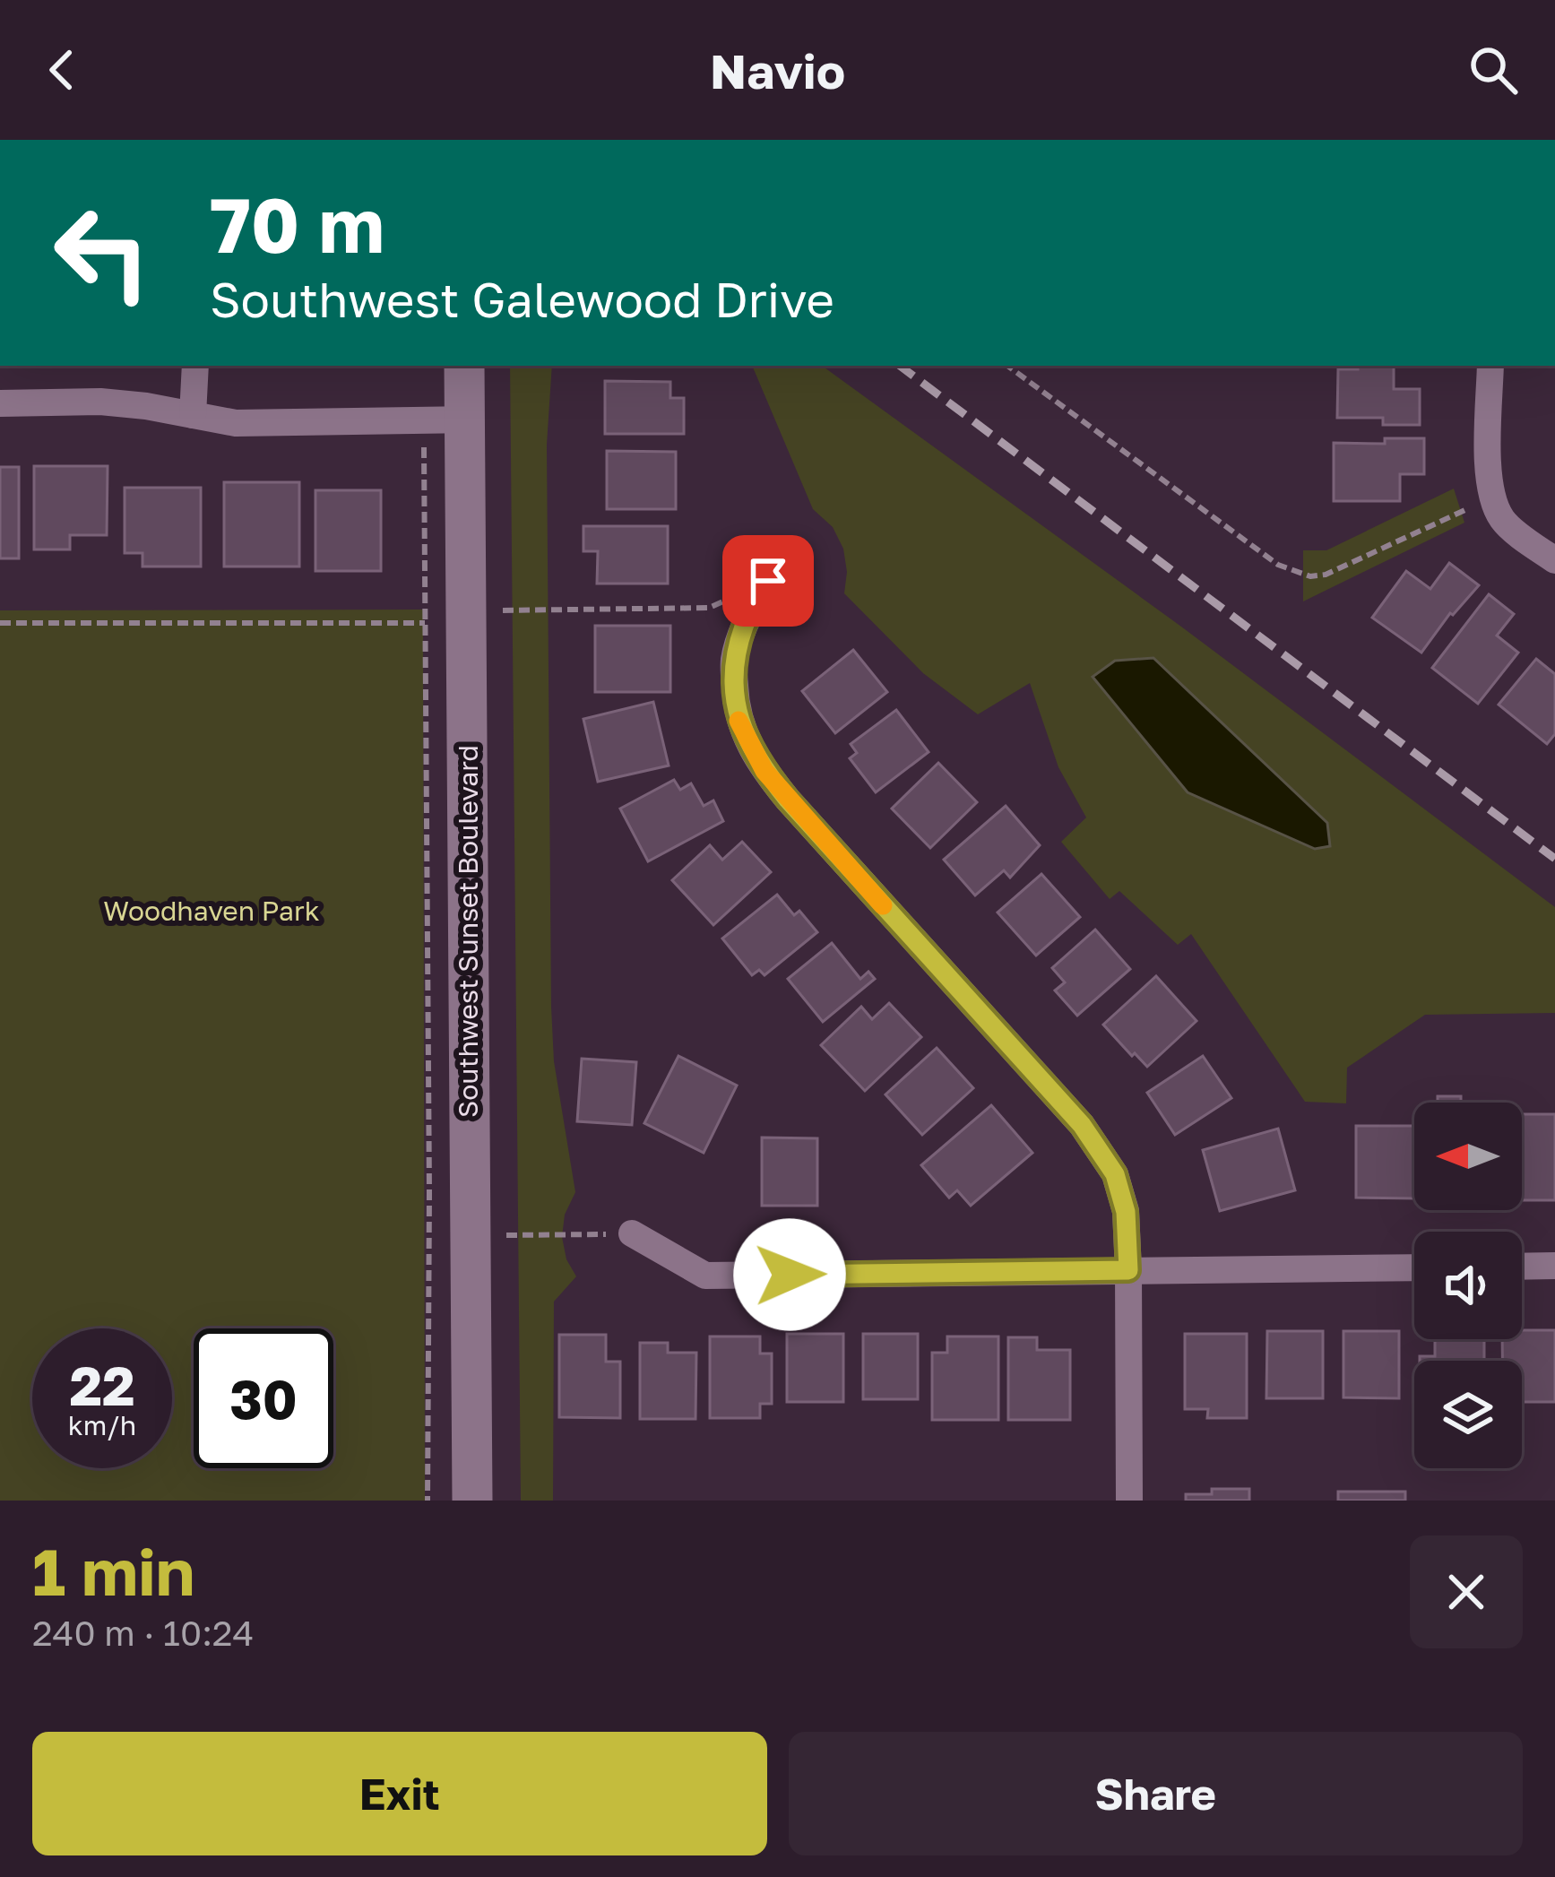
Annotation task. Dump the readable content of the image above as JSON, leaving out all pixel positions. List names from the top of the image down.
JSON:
{
  "streets": {
    "main road": ["Southwest Sunset Boulevard"]
  },
  "parks": ["Woodhaven Park"],
  "north": "left",
  "page": {
    "header": "Navio",
    "turn": ["70 m", "Southwest Galewood Drive"],
    "speed": "22 km/h",
    "limit": "30",
    "heading": ["1 min", "240 m · 10:24"],
    "buttons": ["Exit", "Share"]
  }
}
